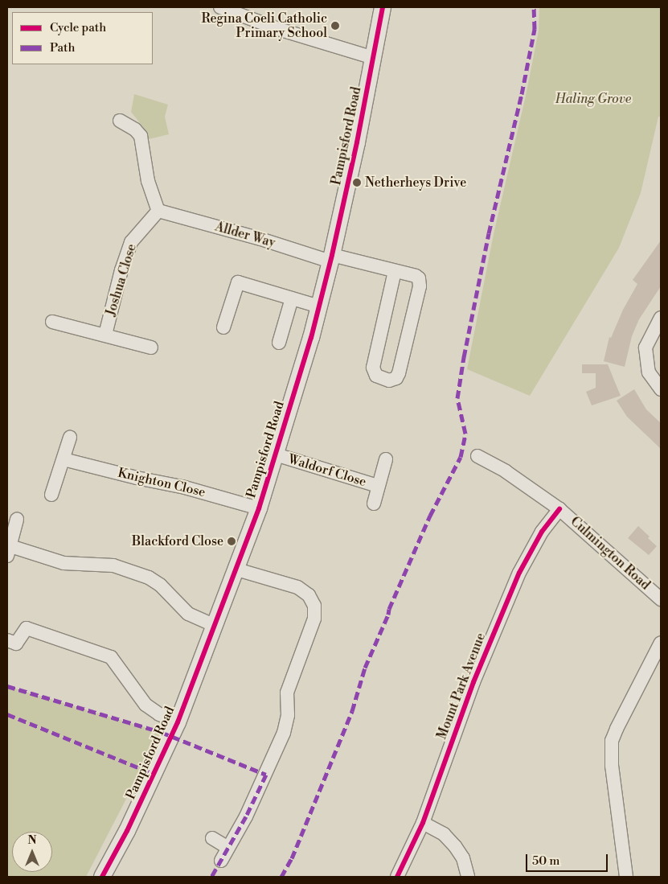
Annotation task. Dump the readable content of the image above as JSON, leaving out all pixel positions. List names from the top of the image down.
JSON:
{
  "streets": {
    "street": [
      "Pampisford Road",
      "Allder Way",
      "Joshua Close",
      "Waldorf Close",
      "Knighton Close",
      "Culmington Road",
      "Mount Park Avenue"
    ]
  },
  "crossings": [
    ["Pampisford Road", "Allder Way"],
    ["Pampisford Road", "Waldorf Close"],
    ["Pampisford Road", "Knighton Close"],
    ["Allder Way", "Joshua Close"],
    ["Culmington Road", "Mount Park Avenue"]
  ],
  "parks": ["Haling Grove"],
  "places": ["Regina Coeli Catholic Primary School", "Netherheys Drive", "Blackford Close"],
  "legend": ["Cycle path", "Path"],
  "scale_bar": "50 m",
  "north": "top"
}
